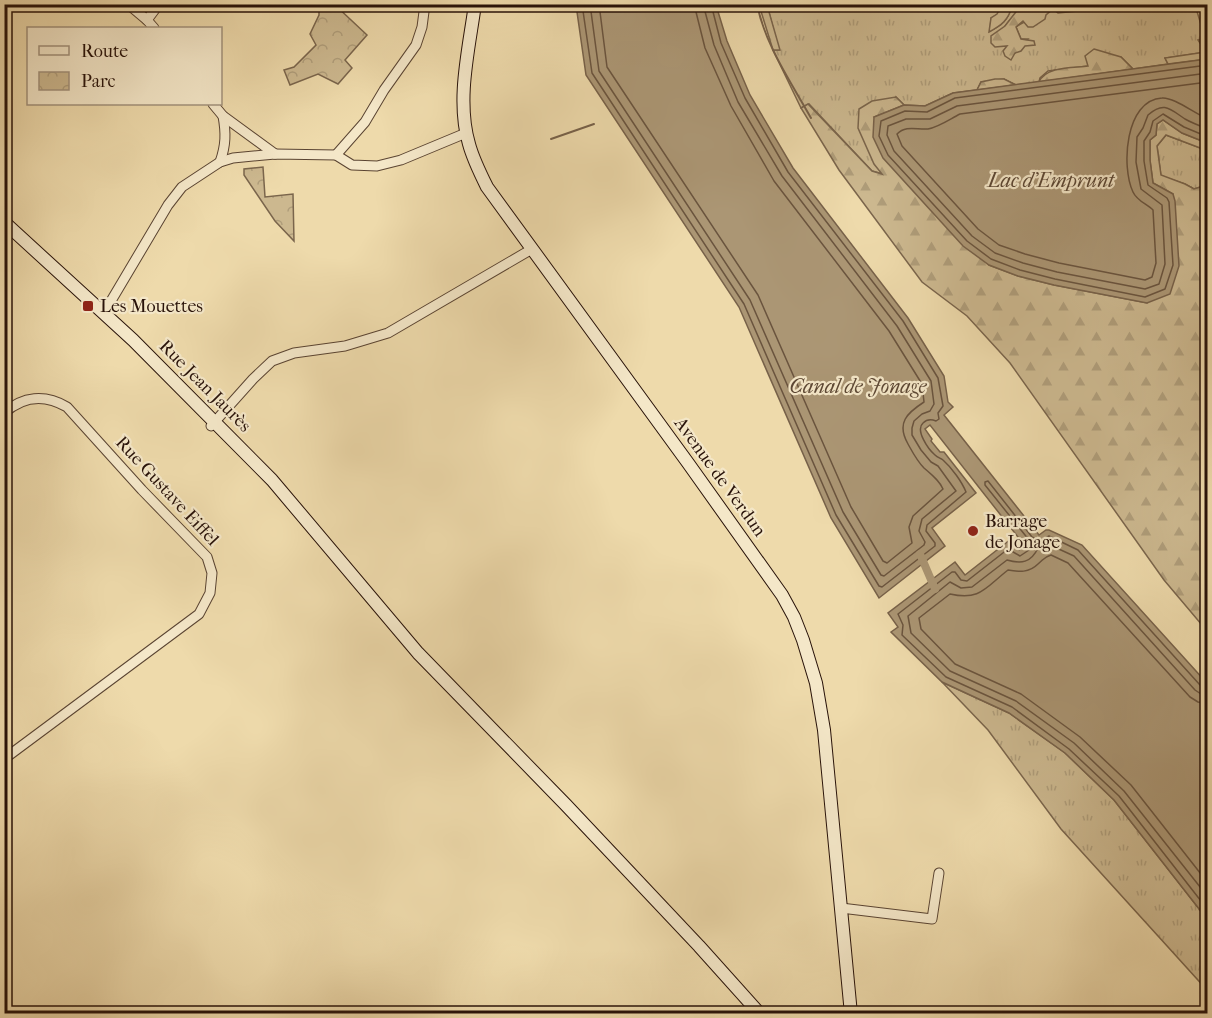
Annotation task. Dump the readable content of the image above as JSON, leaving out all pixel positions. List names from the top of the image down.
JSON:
{
  "streets": {
    "main road": ["Rue Jean Jaurès", "Avenue de Verdun"],
    "street": ["Rue Gustave Eiffel"]
  },
  "water": ["Lac d'Emprunt", "Canal de Jonage"],
  "places": {
    "transit": ["Les Mouettes"],
    "other": ["Barrage de Jonage"]
  },
  "legend": ["Route", "Parc"]
}
